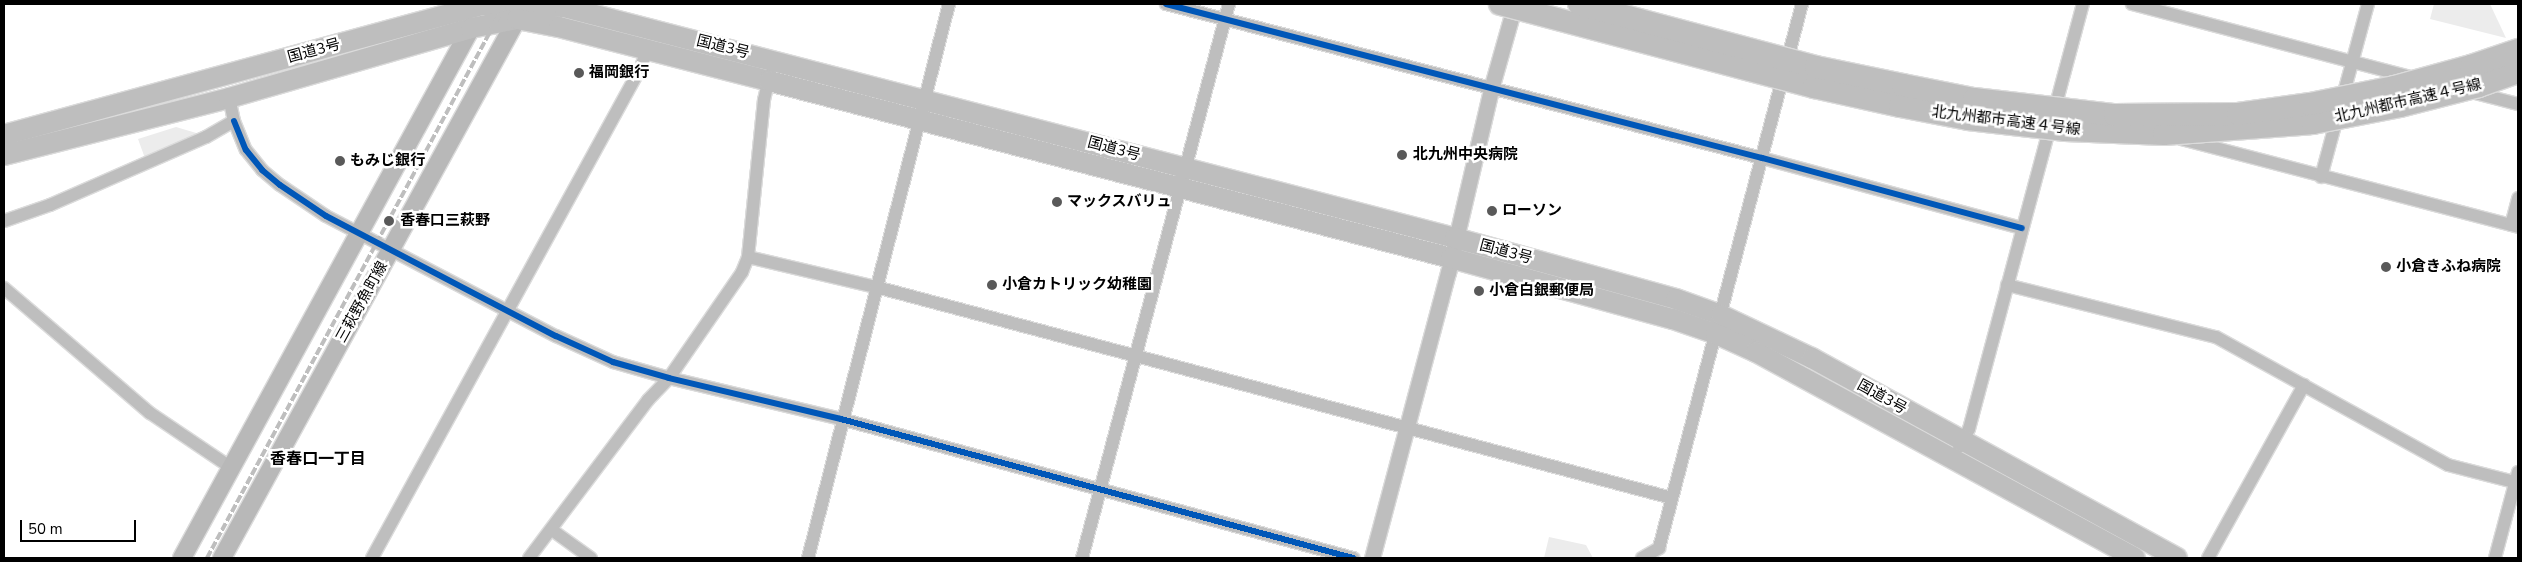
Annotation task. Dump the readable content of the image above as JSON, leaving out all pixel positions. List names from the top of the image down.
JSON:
{
  "streets": {
    "highway": ["国道3号", "北九州都市高速４号線"],
    "main road": ["三萩野魚町線"]
  },
  "crossings": [
    ["国道3号", "三萩野魚町線"]
  ],
  "districts": ["香春口一丁目"],
  "places": [
    "福岡銀行",
    "北九州中央病院",
    "もみじ銀行",
    "マックスバリュ",
    "ローソン",
    "香春口三萩野",
    "小倉きふね病院",
    "小倉カトリック幼稚園",
    "小倉白銀郵便局"
  ],
  "scale_bar": "50 m"
}
